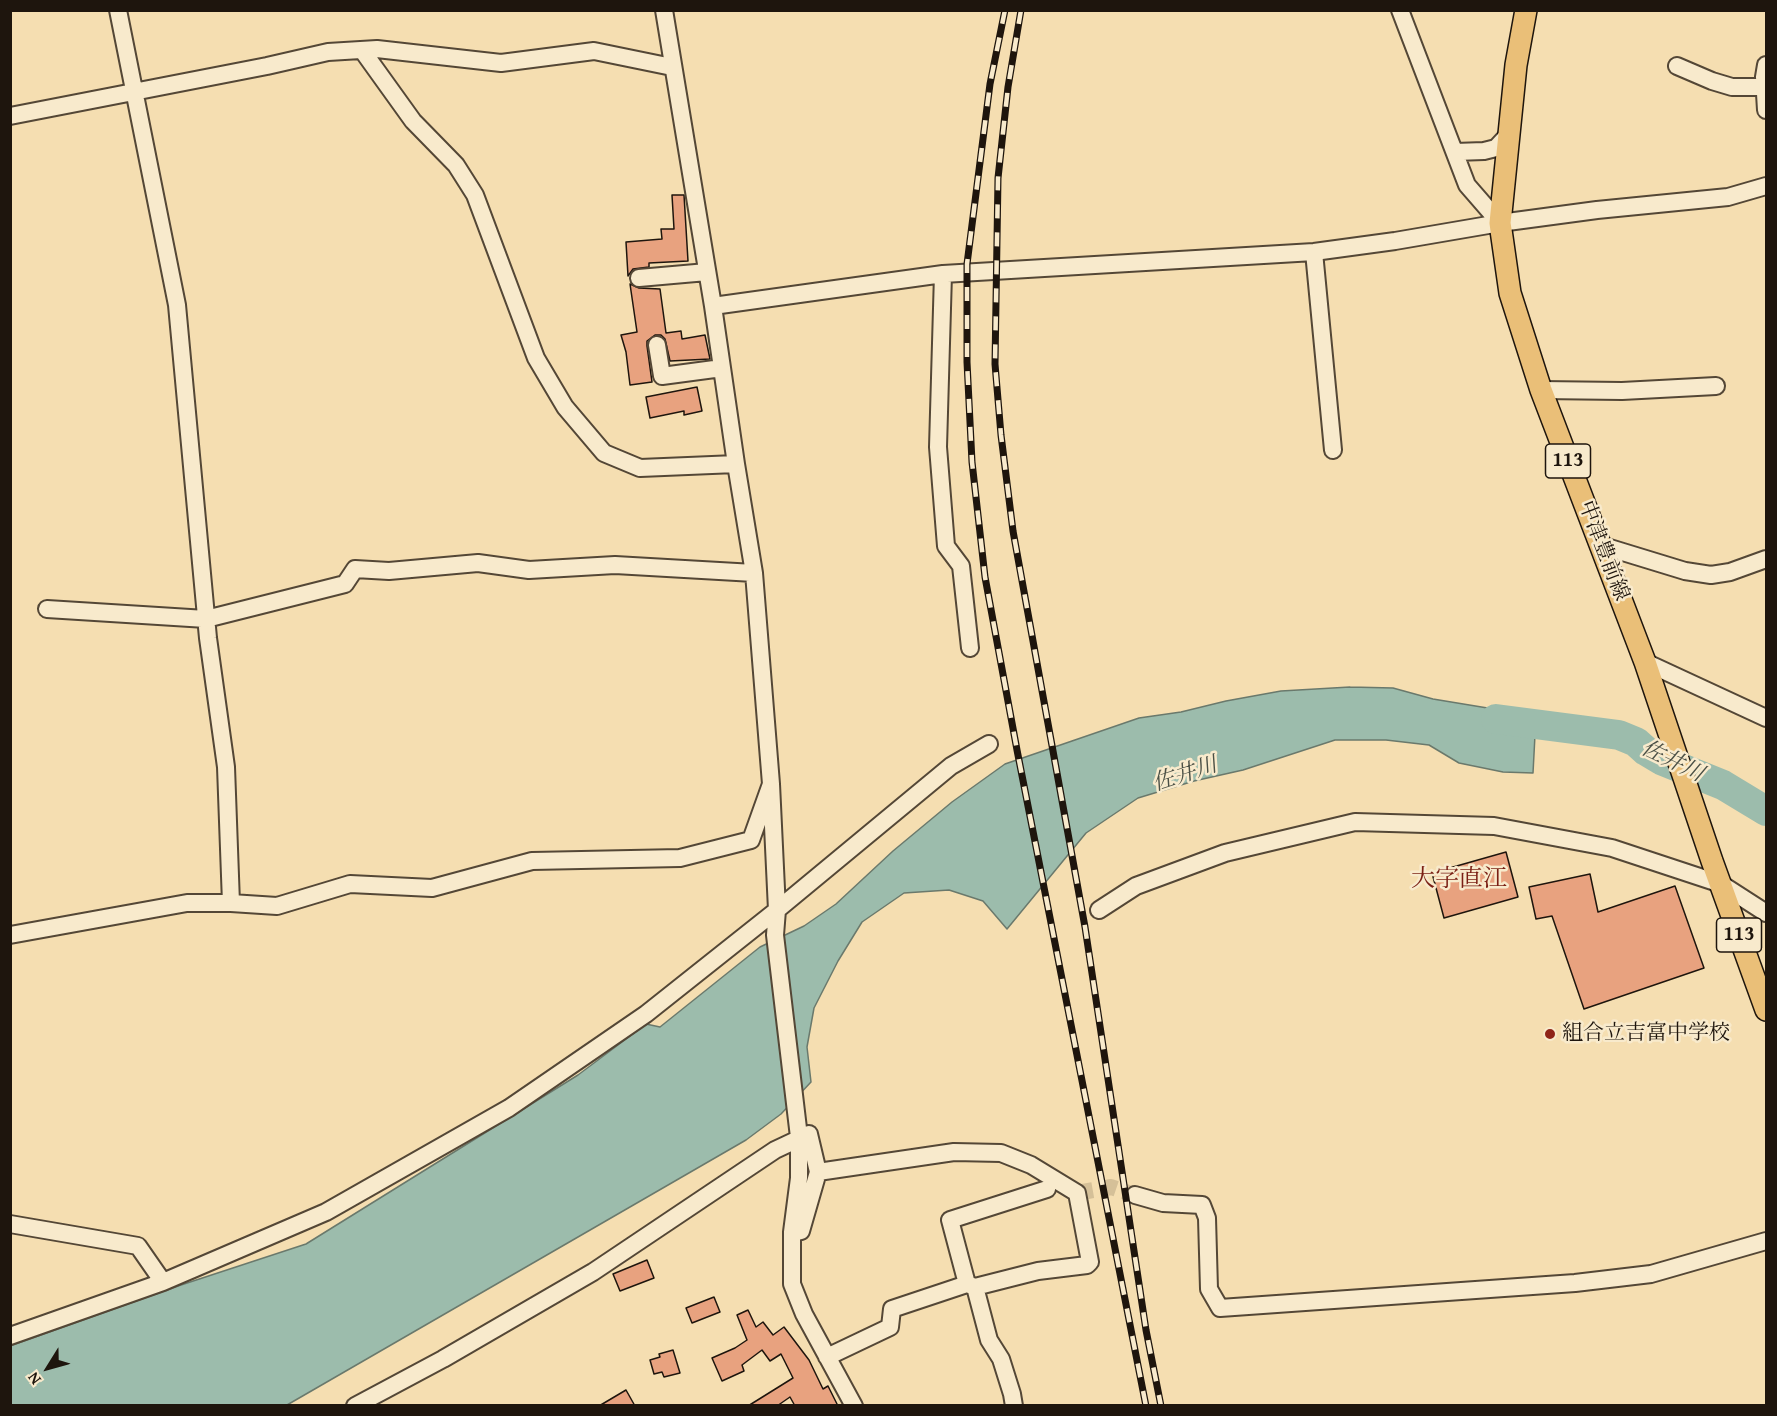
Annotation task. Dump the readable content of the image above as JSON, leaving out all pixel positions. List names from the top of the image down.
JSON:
{
  "streets": {
    "main road": ["113", "中津豊前線"]
  },
  "districts": ["大字直江"],
  "water": ["佐井川"],
  "places": ["組合立吉富中学校"],
  "north": "bottom left"
}
